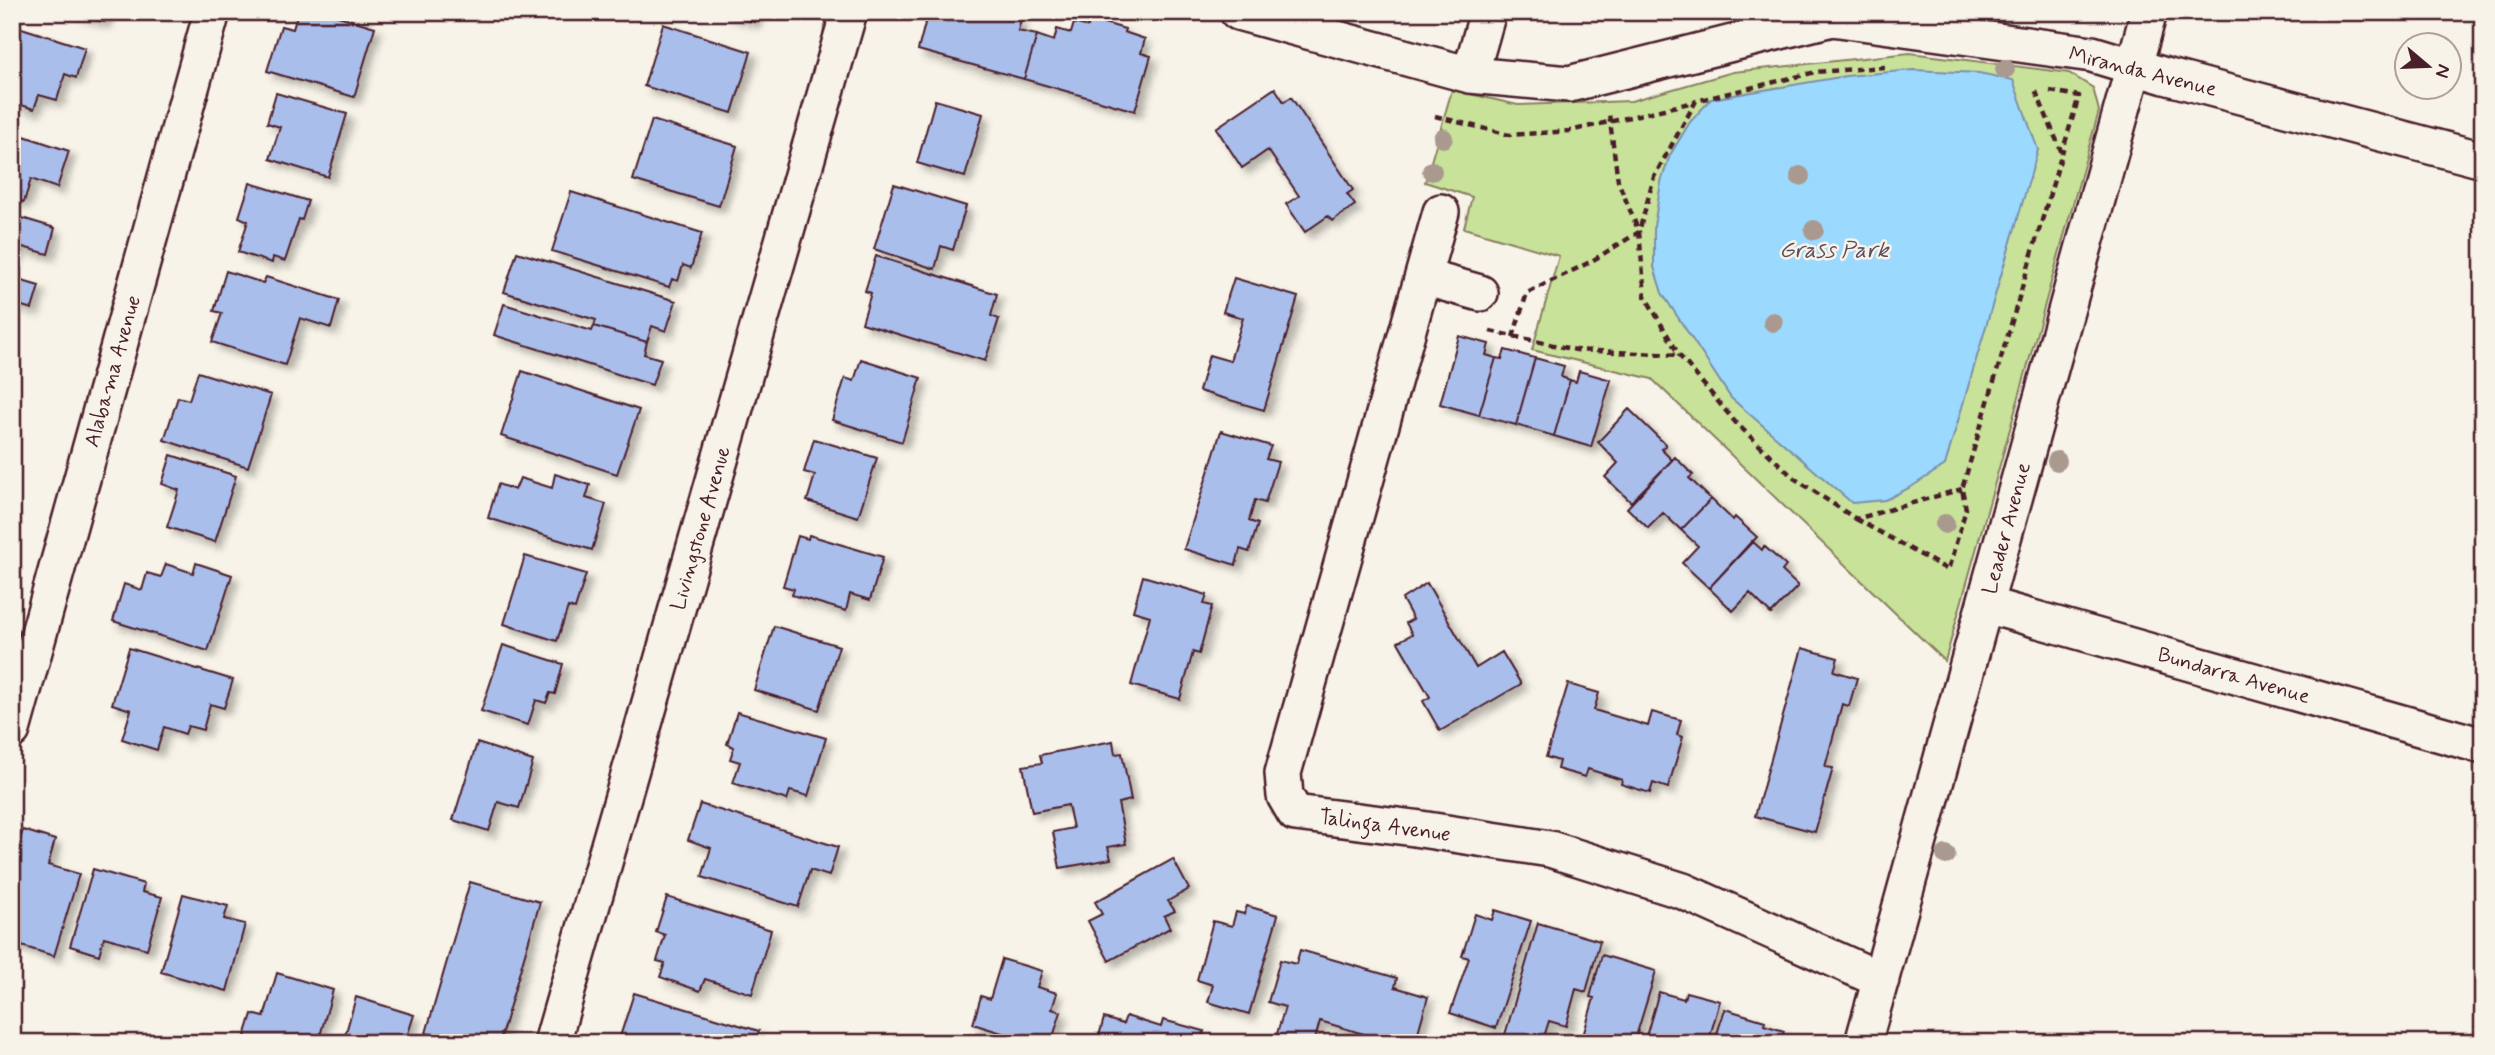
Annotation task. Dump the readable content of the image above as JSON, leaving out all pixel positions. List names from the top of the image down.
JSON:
{
  "streets": {
    "street": [
      "Miranda Avenue",
      "Alabama Avenue",
      "Livingstone Avenue",
      "Leader Avenue",
      "Bundarra Avenue",
      "Talinga Avenue"
    ]
  },
  "crossings": [
    ["Miranda Avenue", "Leader Avenue"],
    ["Leader Avenue", "Bundarra Avenue"],
    ["Leader Avenue", "Talinga Avenue"]
  ],
  "water": ["Grass Park"],
  "north": "right"
}
